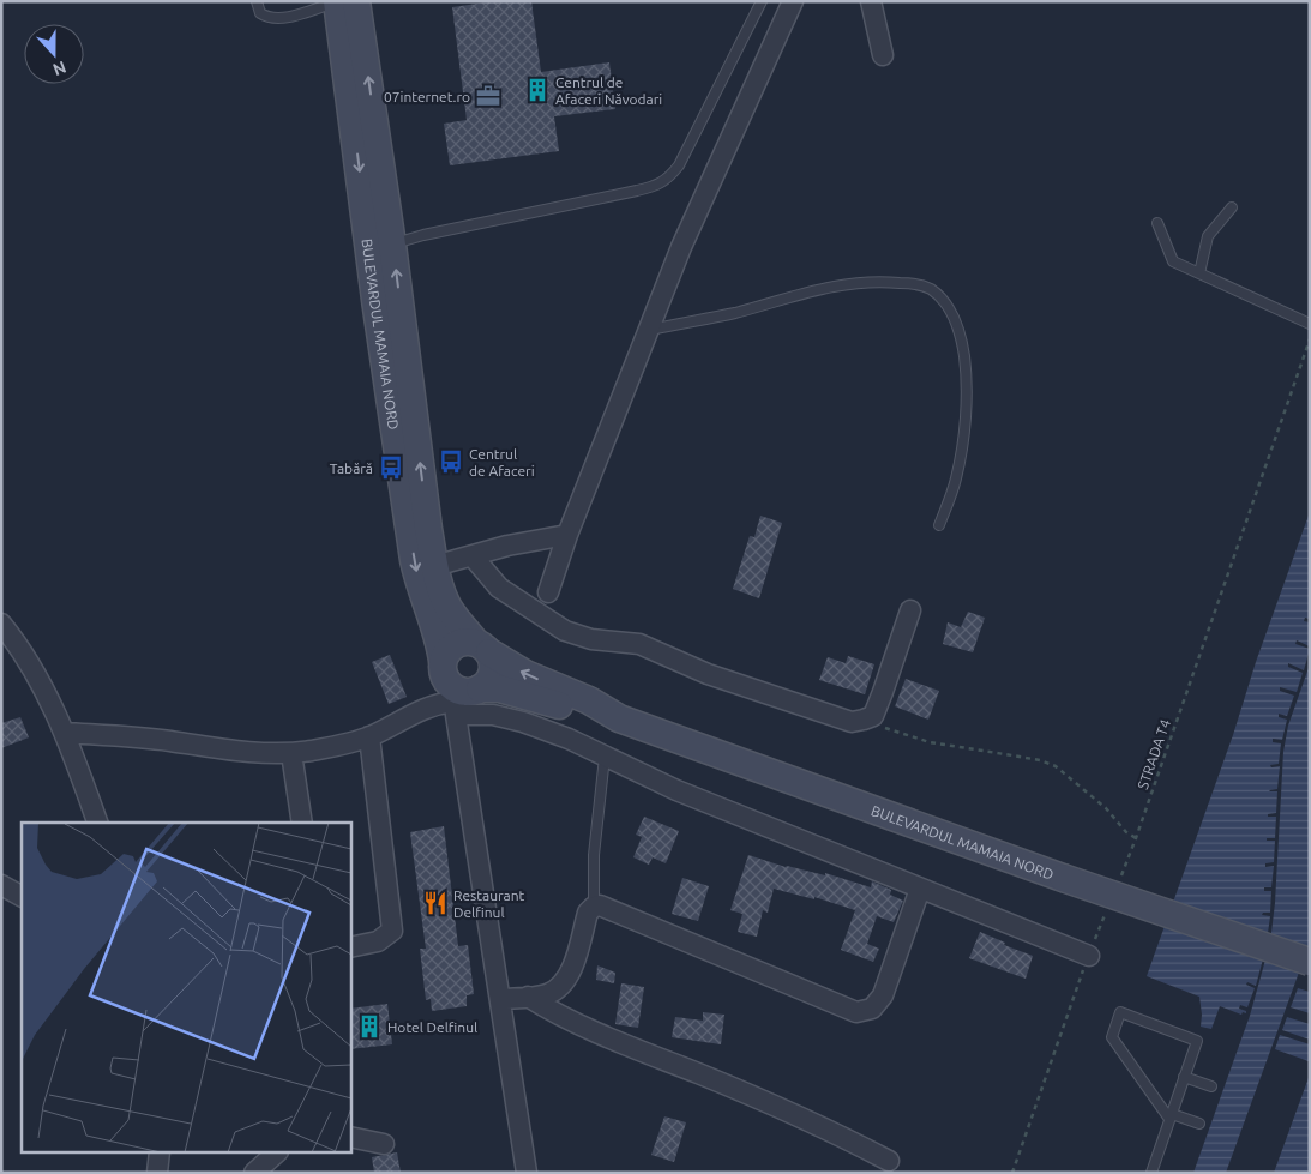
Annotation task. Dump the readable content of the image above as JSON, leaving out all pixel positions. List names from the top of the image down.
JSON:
{
  "streets": {
    "main road": ["BULEVARDUL MAMAIA NORD"],
    "path": ["STRADA T4"]
  },
  "places": {
    "building": ["Centrul de Afaceri Năvodari", "Hotel Delfinul"],
    "office": ["07internet.ro"],
    "bus stop": ["Centrul de Afaceri", "Tabără"],
    "restaurant": ["Restaurant Delfinul"]
  },
  "north": "bottom"
}
